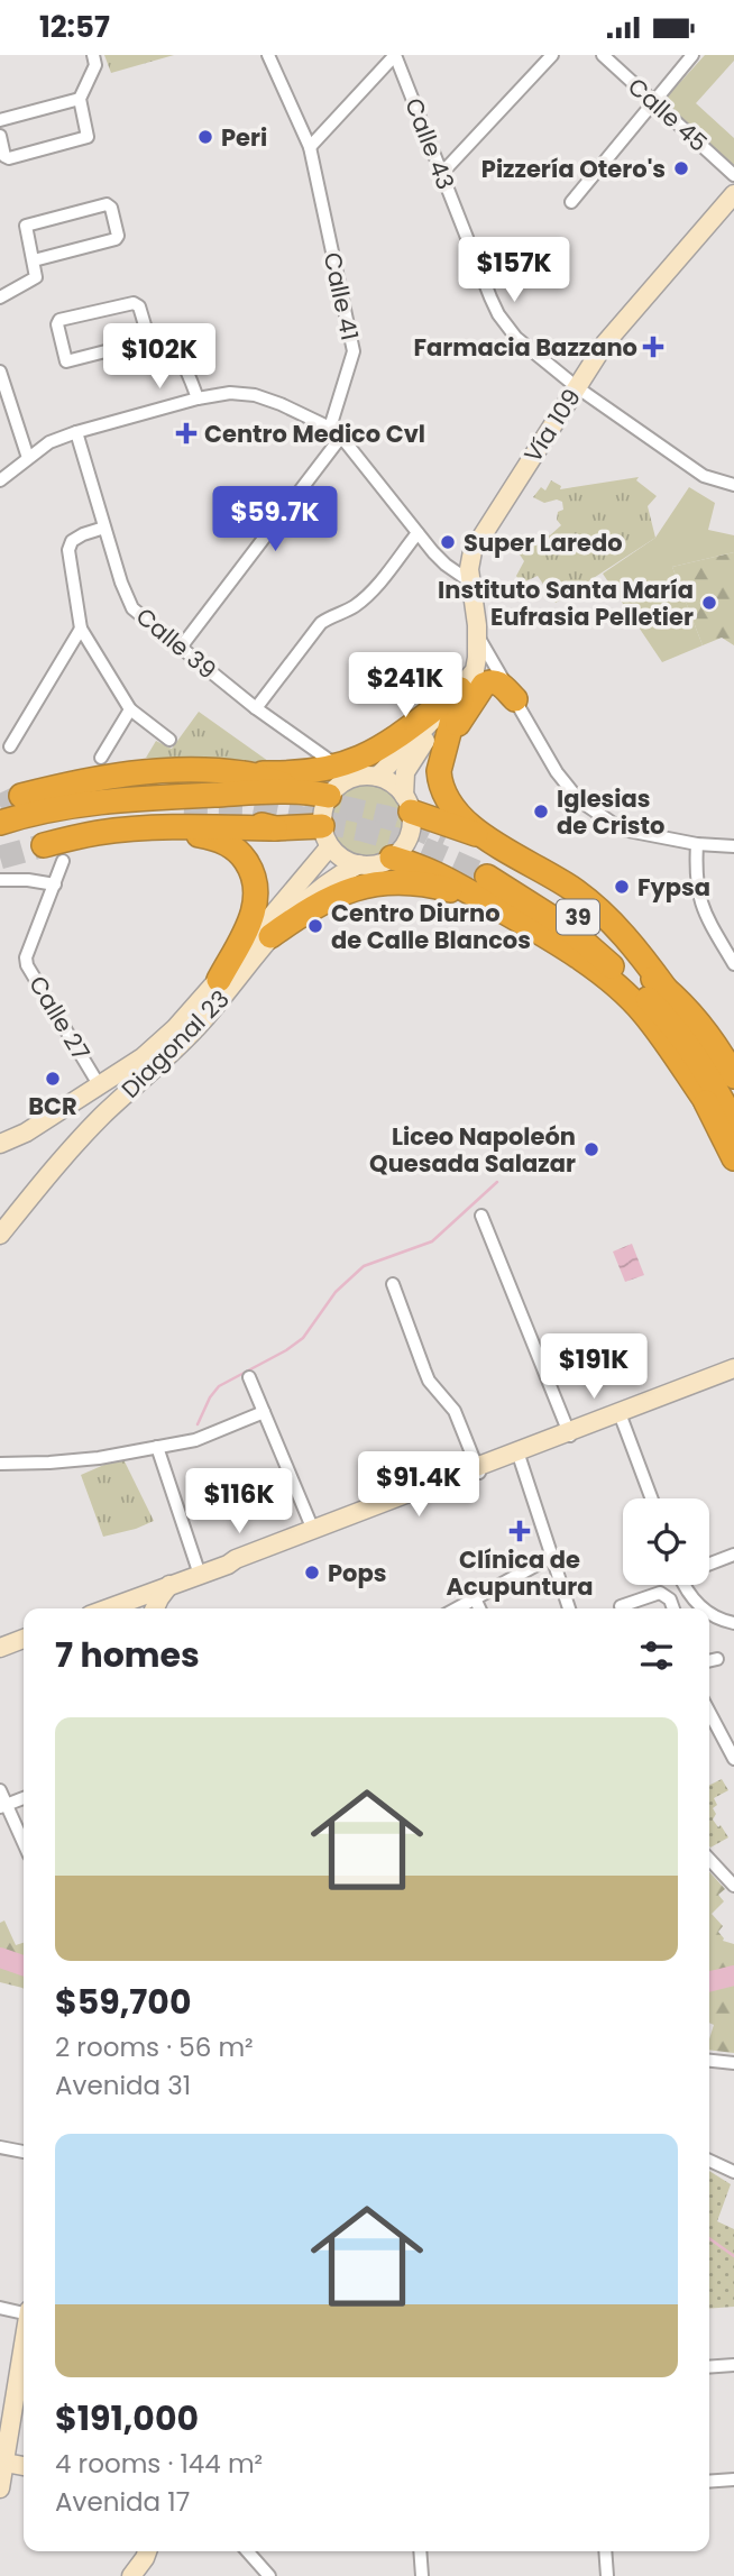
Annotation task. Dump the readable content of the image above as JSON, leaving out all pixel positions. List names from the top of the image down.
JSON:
{
  "streets": {
    "highway": ["39"],
    "main road": ["Vía 109", "Diagonal 23"],
    "street": [
      "Calle 45",
      "Calle 43",
      "Calle 41",
      "Calle 39",
      "Calle 27"
    ]
  },
  "crossings": [
    ["Calle 43", "Vía 109"],
    ["Vía 109", "Diagonal 23"]
  ],
  "places": {
    "other": [
      "Peri",
      "Pizzería Otero's",
      "Super Laredo",
      "Instituto Santa María Eufrasia Pelletier",
      "Iglesias de Cristo",
      "Fypsa",
      "Centro Diurno de Calle Blancos",
      "BCR",
      "Liceo Napoleón Quesada Salazar",
      "Pops"
    ],
    "health": ["Farmacia Bazzano", "Centro Medico Cvl", "Clínica de Acupuntura"]
  },
  "page": {
    "status": "12:57",
    "price": [
      "$157K",
      "$102K",
      "$59.7K",
      "$241K",
      "$191K",
      "$91.4K",
      "$116K"
    ],
    "heading": "7 homes",
    "list": [
      {
        "name": "$59,700",
        "note": "2 rooms · 56 m² · Avenida 31"
      },
      {
        "name": "$191,000",
        "note": "4 rooms · 144 m² · Avenida 17"
      }
    ]
  }
}
